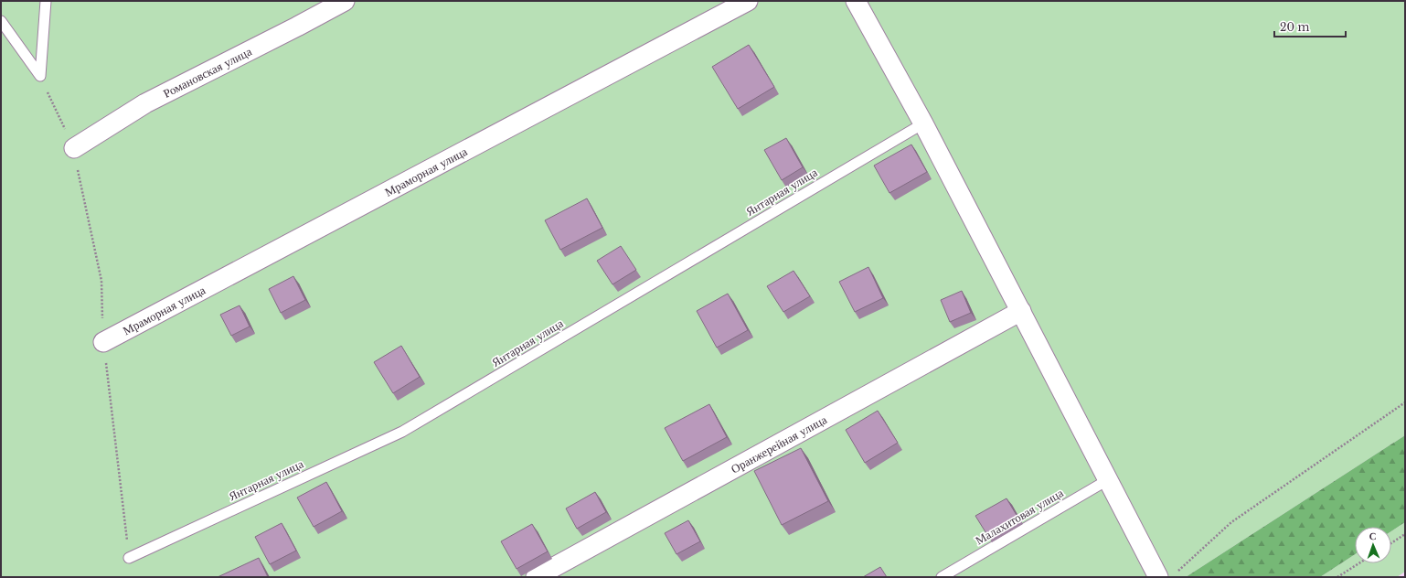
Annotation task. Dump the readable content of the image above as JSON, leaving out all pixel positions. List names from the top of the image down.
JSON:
{
  "streets": {
    "street": ["Романовская улица", "Мраморная улица", "Оранжерейная улица"],
    "lane": ["Янтарная улица", "Малахитовая улица"]
  },
  "scale_bar": "20 m",
  "north": "top"
}
